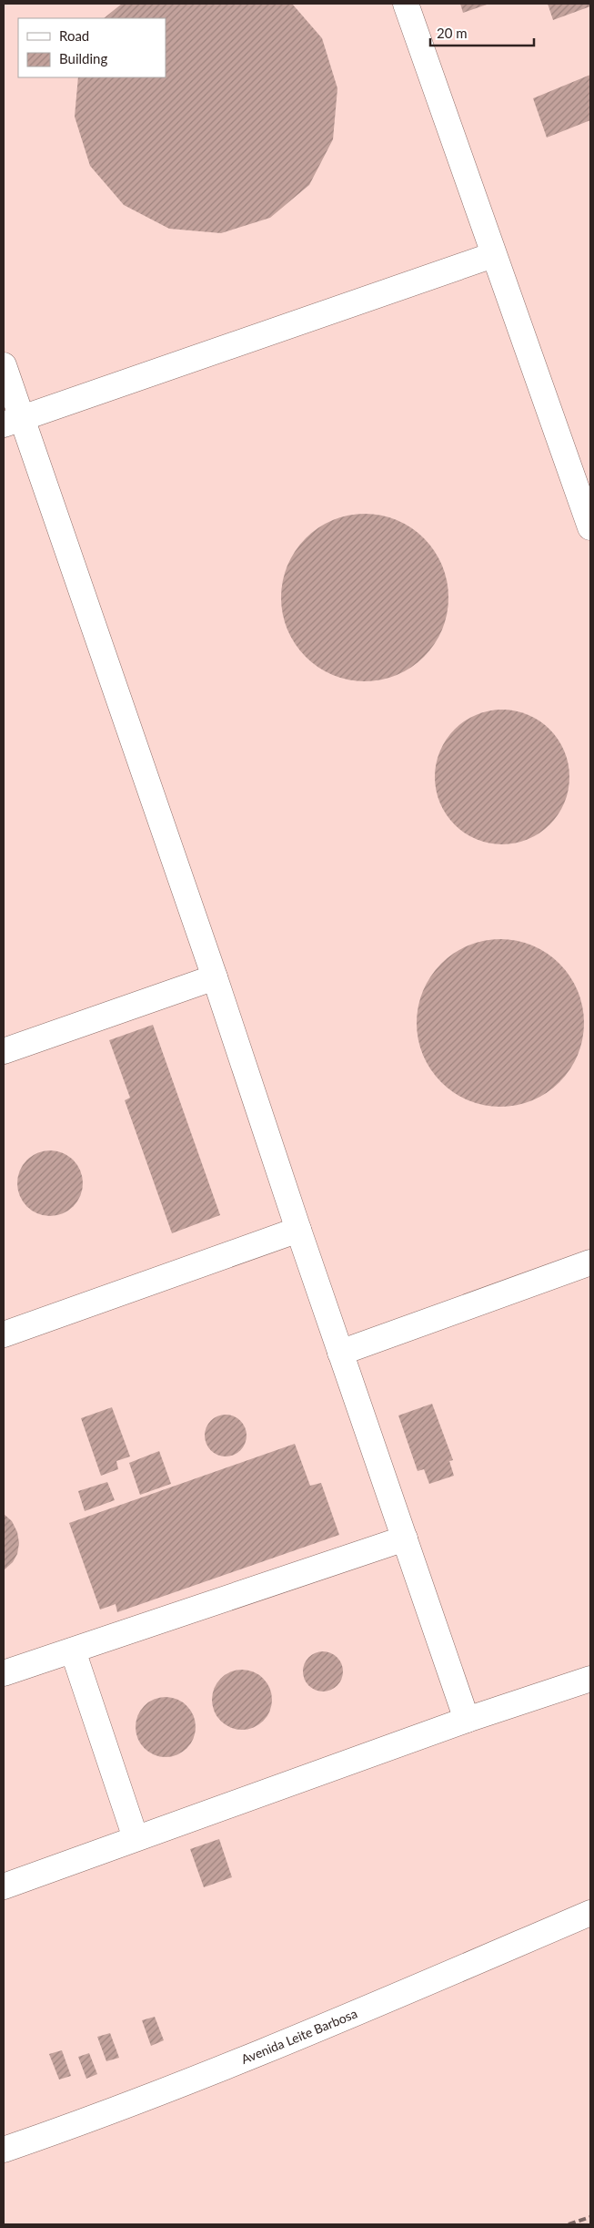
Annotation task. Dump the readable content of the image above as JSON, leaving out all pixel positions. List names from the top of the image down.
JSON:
{
  "streets": {
    "street": ["Avenida Leite Barbosa"]
  },
  "legend": ["Road", "Building"],
  "scale_bar": "20 m"
}
